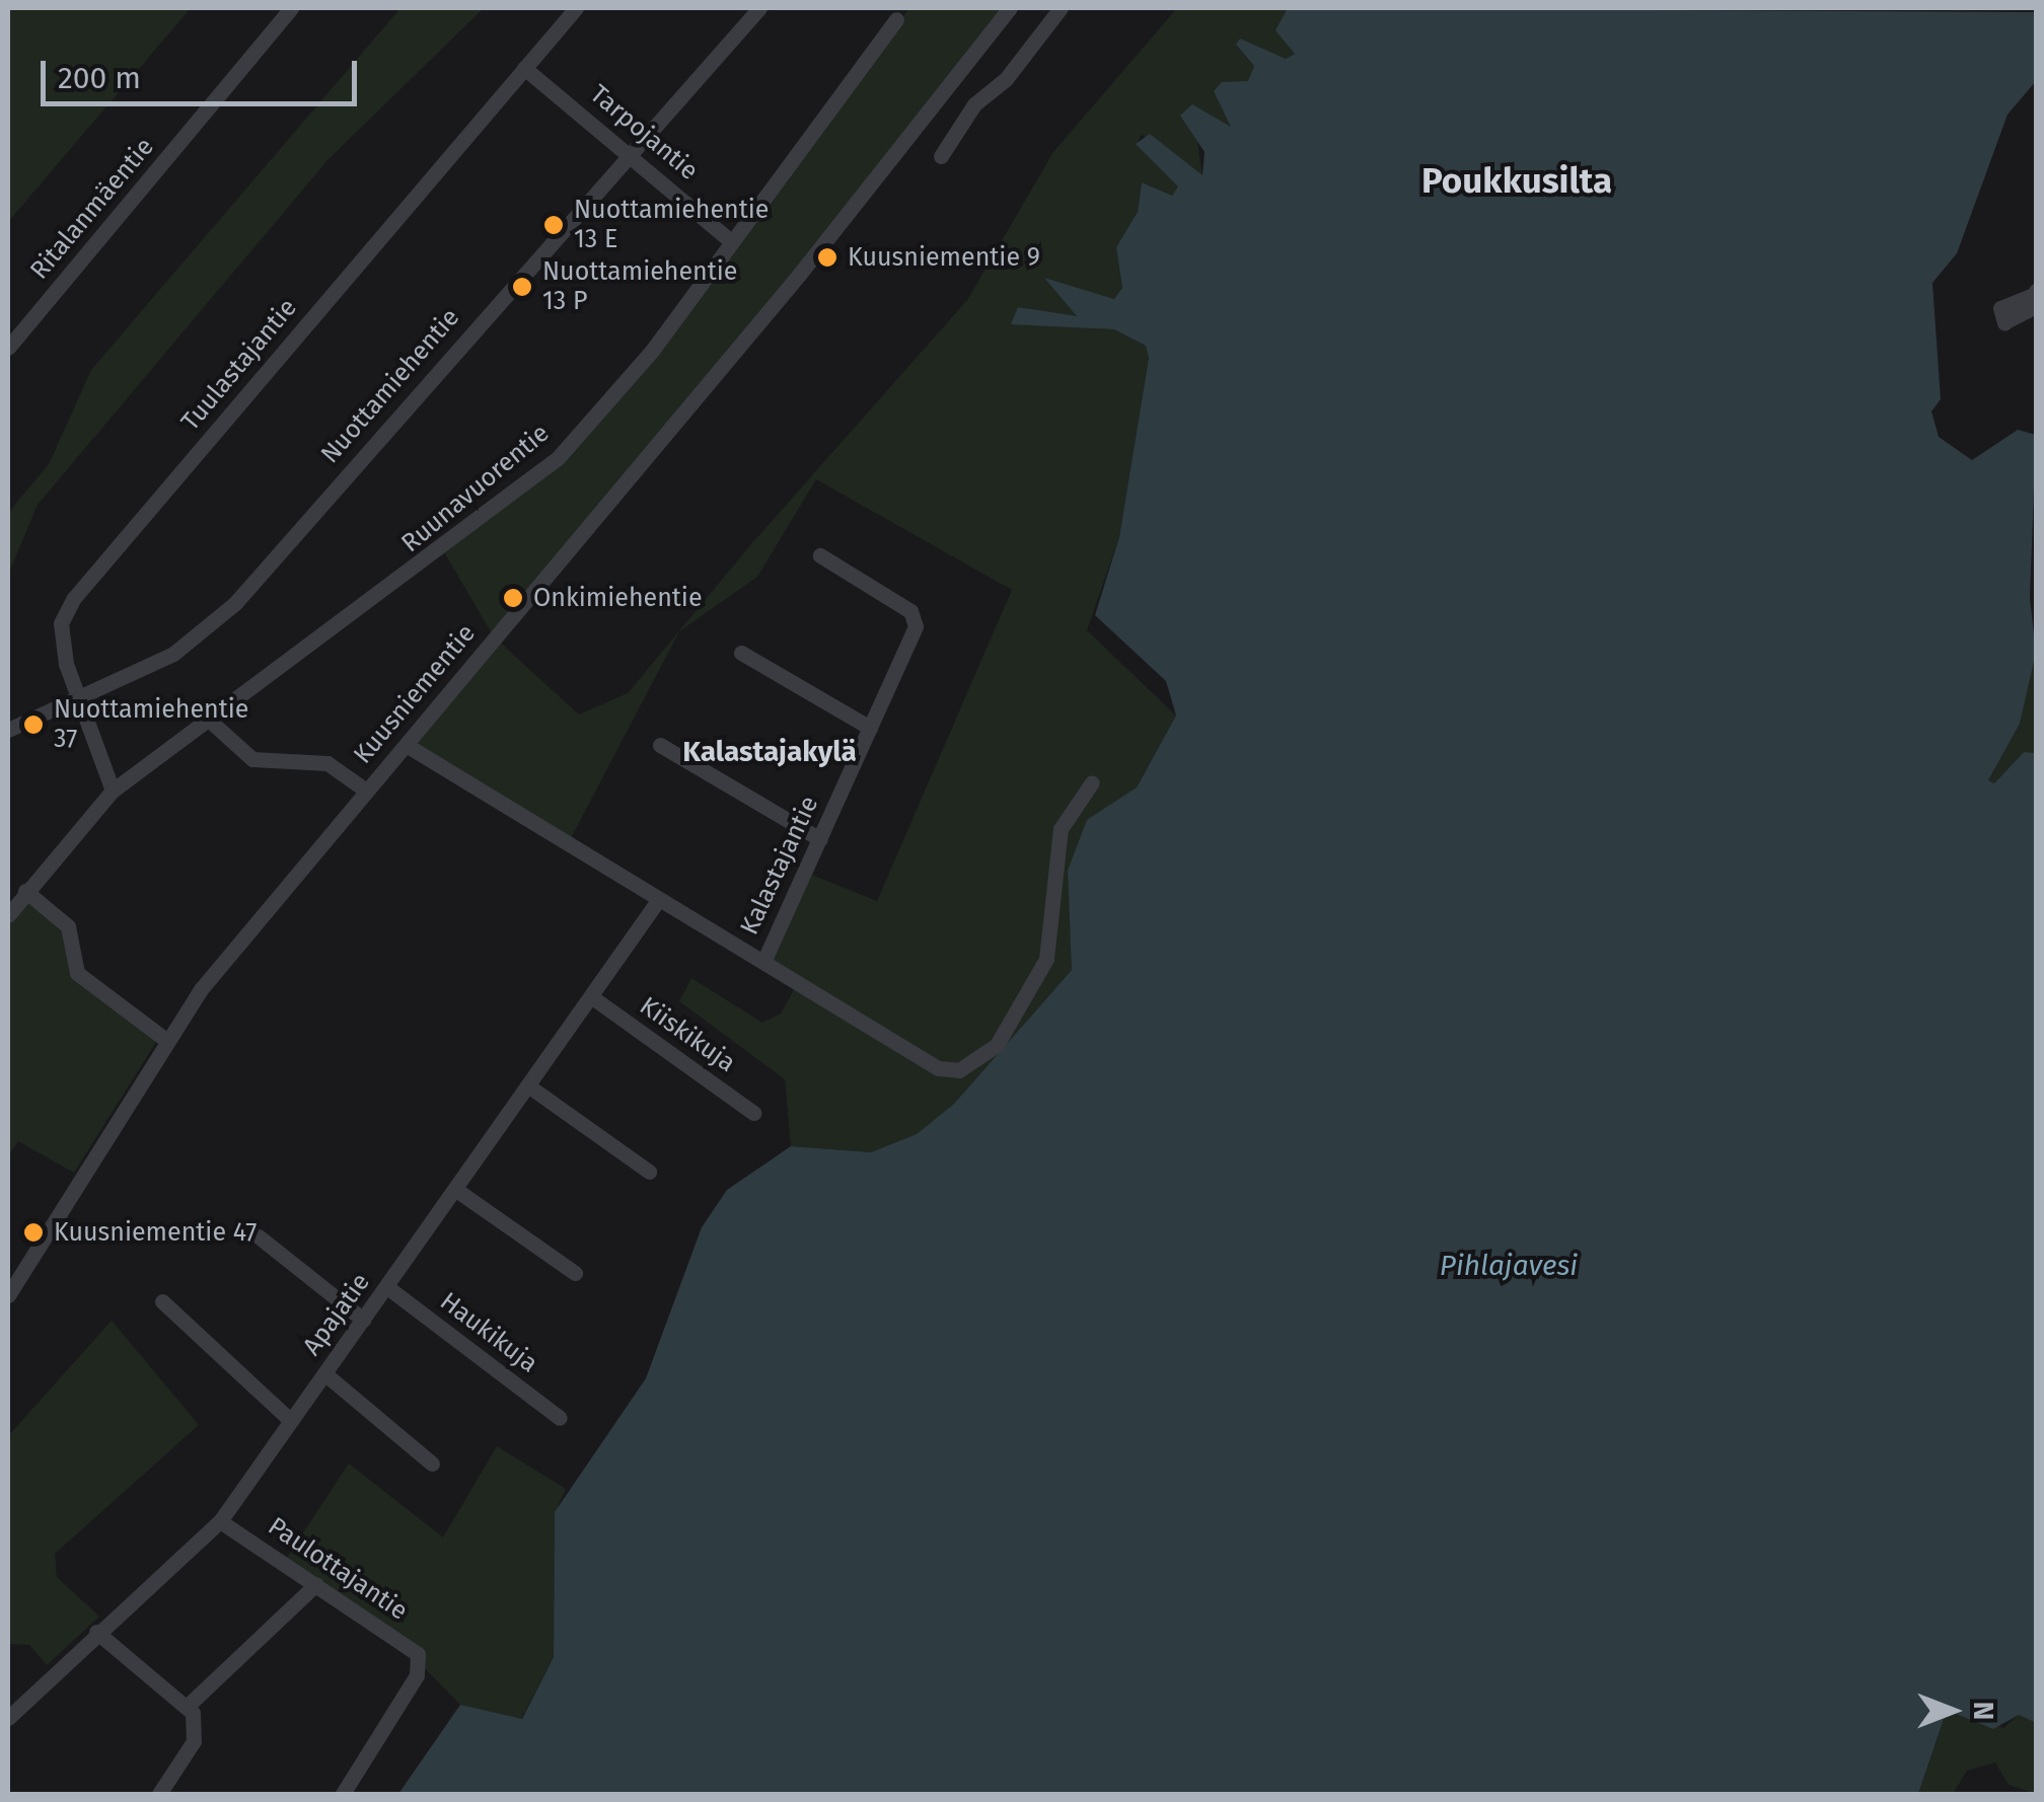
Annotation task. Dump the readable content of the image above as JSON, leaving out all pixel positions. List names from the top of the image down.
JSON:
{
  "streets": {
    "street": [
      "Tarpojantie",
      "Ritalanmäentie",
      "Tuulastajantie",
      "Nuottamiehentie",
      "Ruunavuorentie",
      "Kuusniementie",
      "Kalastajantie",
      "Kiiskikuja",
      "Apajatie",
      "Haukikuja",
      "Paulottajantie"
    ]
  },
  "crossings": [
    ["Tarpojantie", "Tuulastajantie"],
    ["Tarpojantie", "Nuottamiehentie"],
    ["Tarpojantie", "Ruunavuorentie"],
    ["Tuulastajantie", "Nuottamiehentie"],
    ["Tuulastajantie", "Ruunavuorentie"],
    ["Kiiskikuja", "Apajatie"],
    ["Apajatie", "Haukikuja"],
    ["Apajatie", "Paulottajantie"]
  ],
  "districts": ["Poukkusilta", "Kalastajakylä"],
  "water": ["Pihlajavesi"],
  "places": [
    "Nuottamiehentie 13 E",
    "Kuusniementie 9",
    "Nuottamiehentie 13 P",
    "Onkimiehentie",
    "Nuottamiehentie 37",
    "Kuusniementie 47"
  ],
  "scale_bar": "200 m",
  "north": "right"
}
